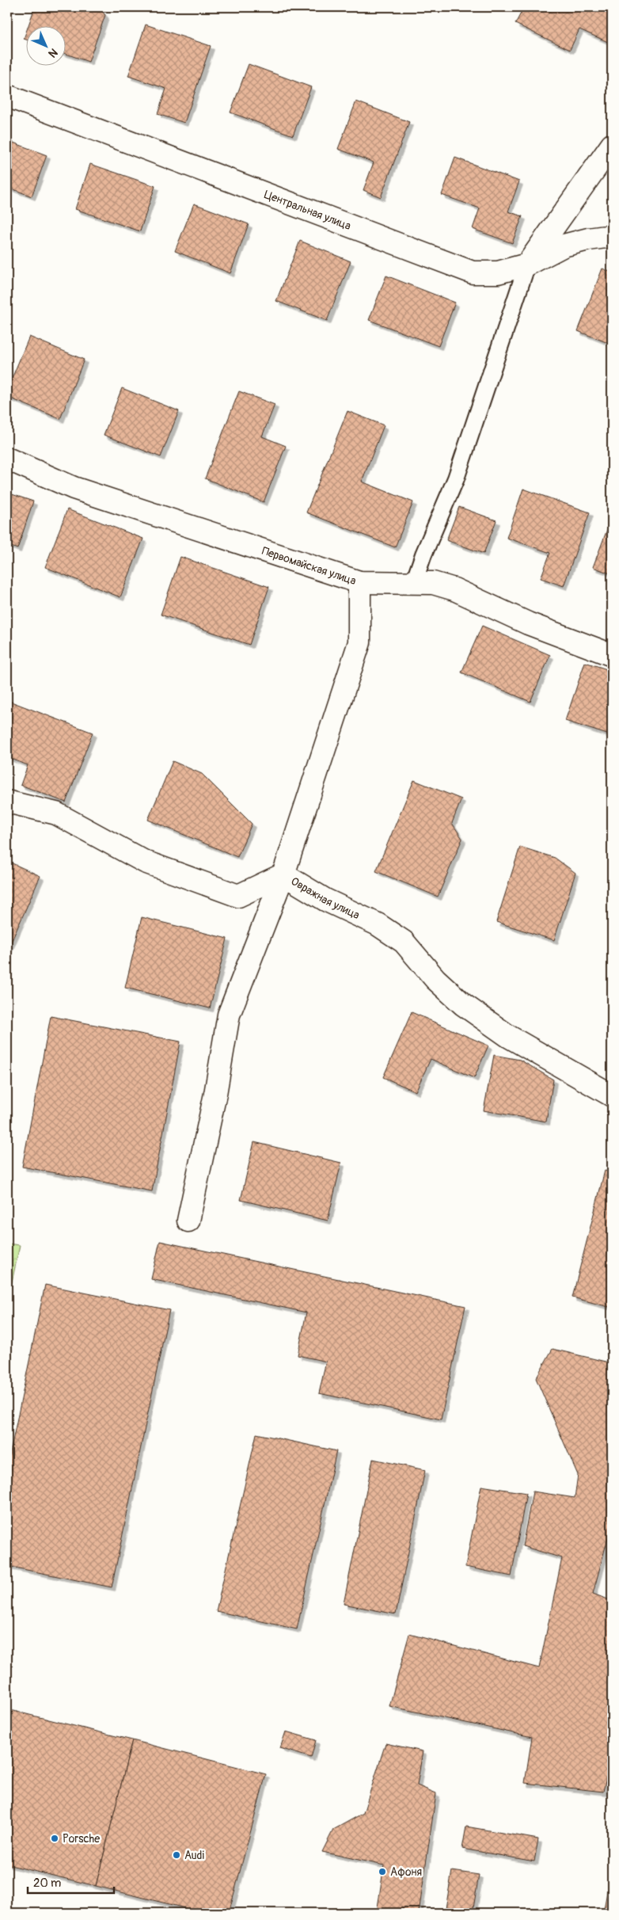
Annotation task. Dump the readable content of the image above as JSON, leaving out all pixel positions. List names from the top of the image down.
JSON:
{
  "streets": {
    "street": ["Центральная улица", "Первомайская улица", "Овражная улица"]
  },
  "places": ["Porsche", "Audi", "Афоня"],
  "scale_bar": "20 m",
  "north": "bottom right"
}
